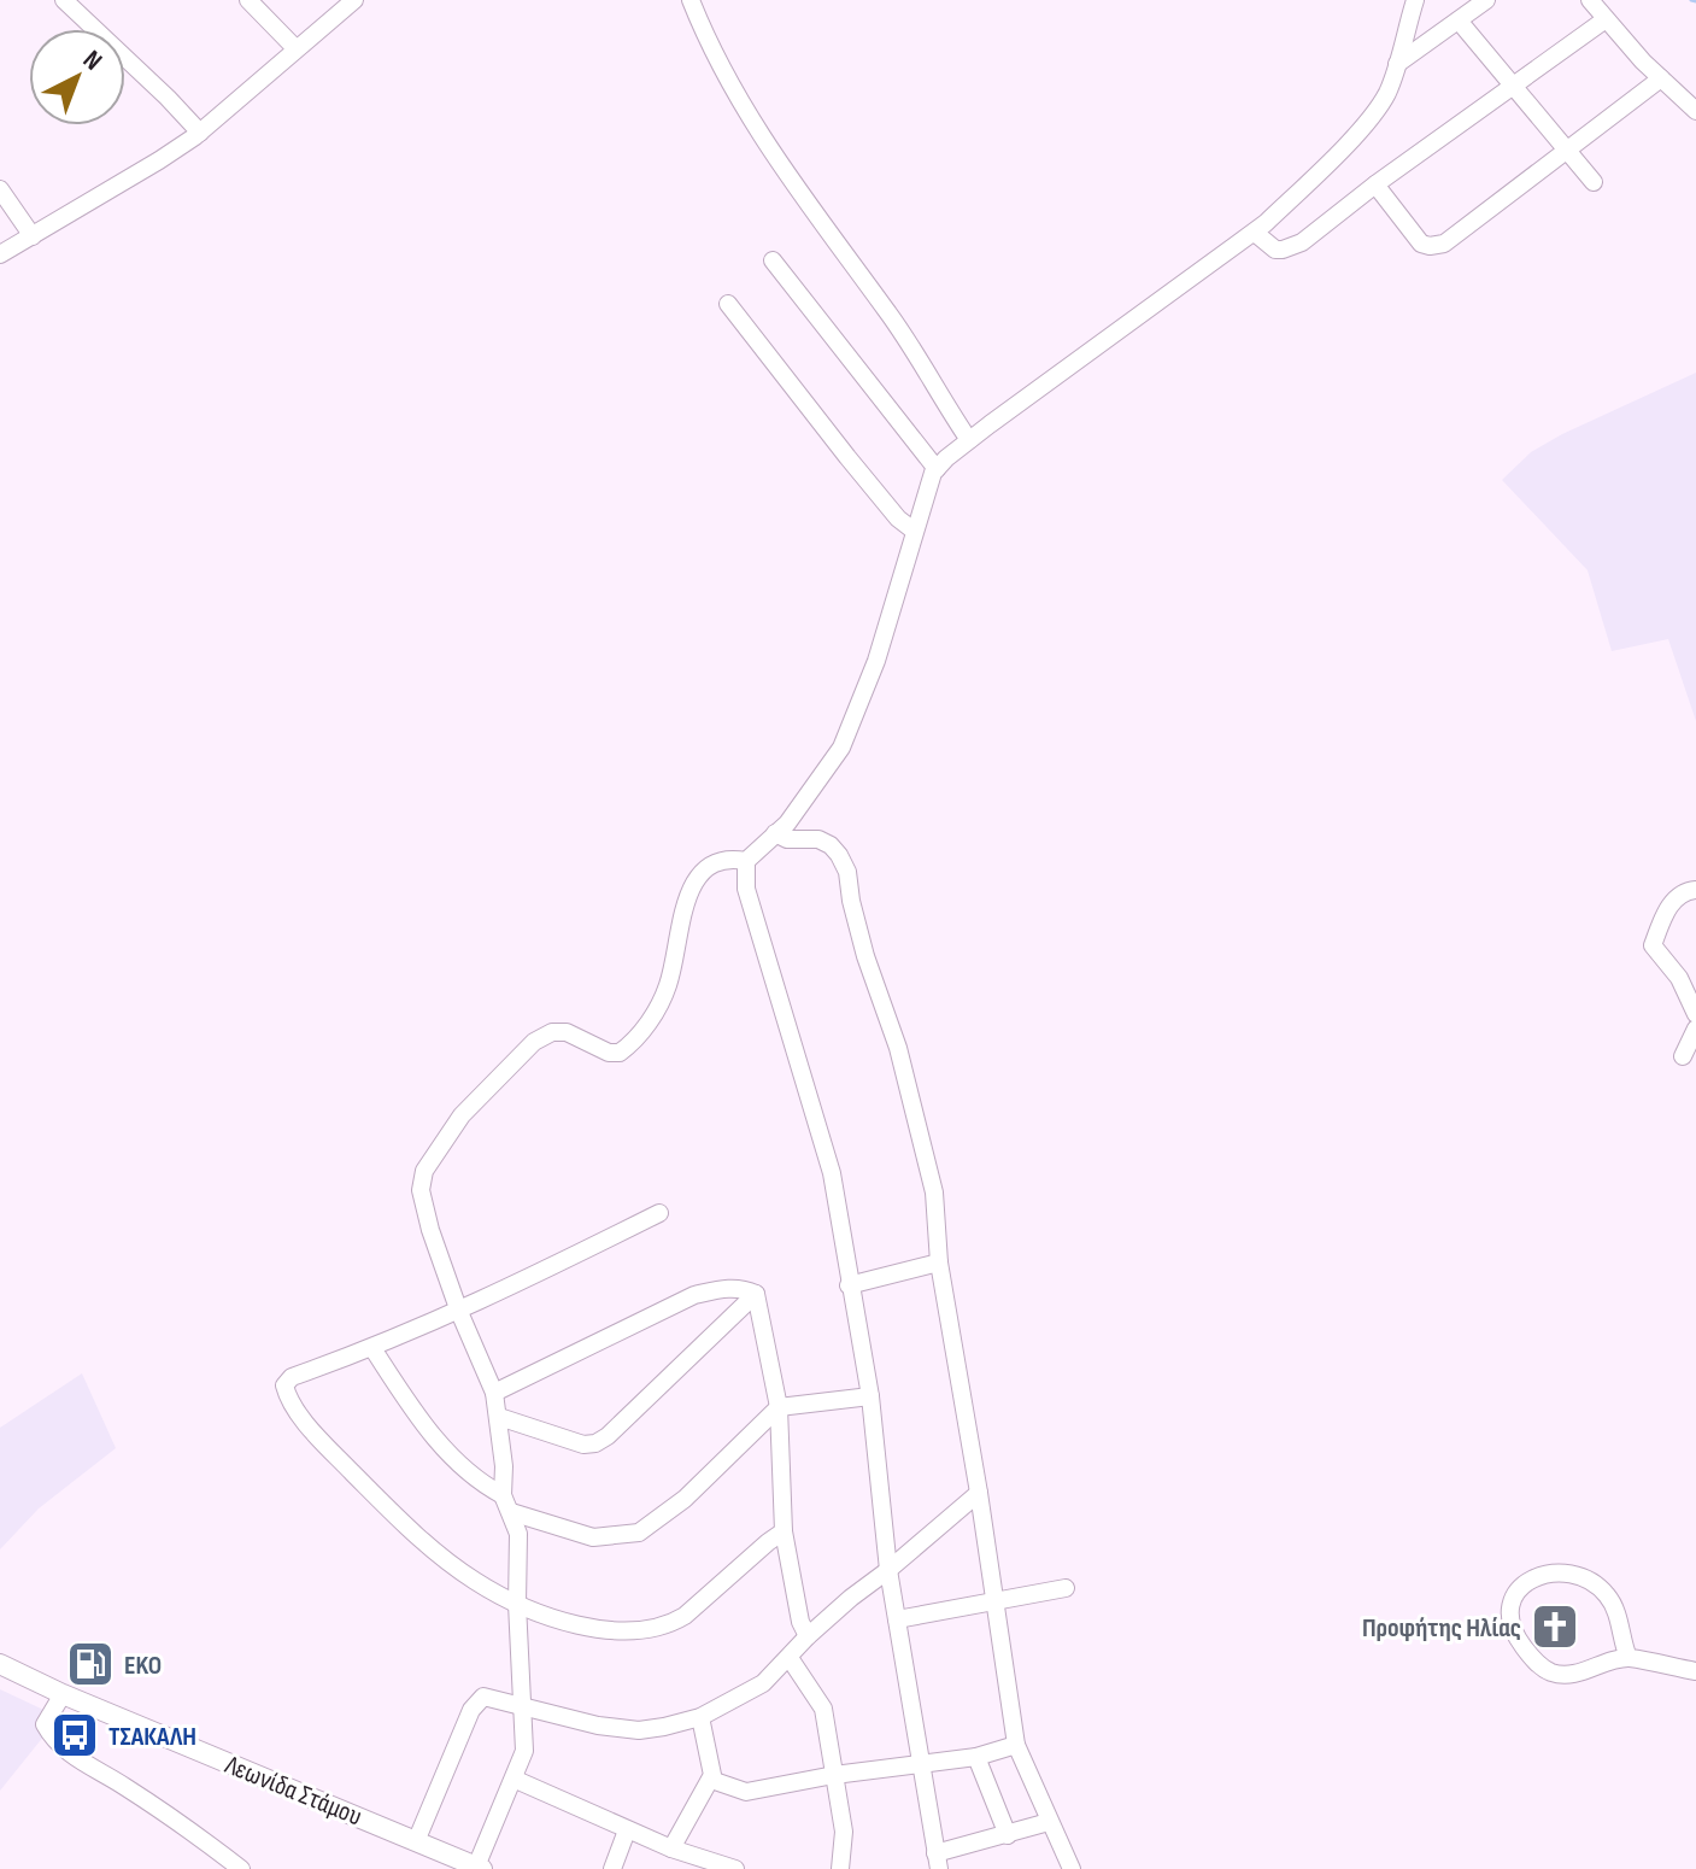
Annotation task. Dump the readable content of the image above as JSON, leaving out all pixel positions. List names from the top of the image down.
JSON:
{
  "streets": {
    "main road": ["Λεωνίδα Στάμου"]
  },
  "places": {
    "church": ["Προφήτης Ηλίας"],
    "fuel station": ["EKO"],
    "bus stop": ["ΤΣΑΚΑΛΗ"]
  },
  "north": "top right"
}
